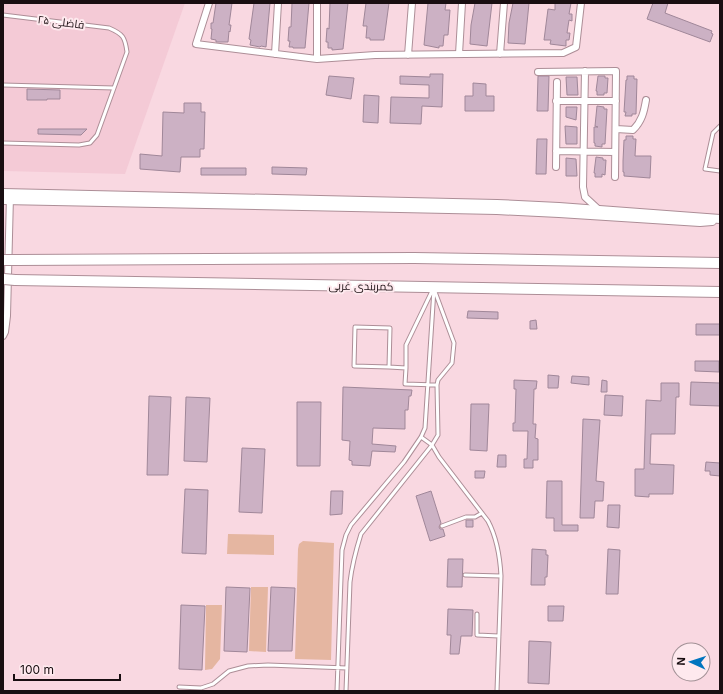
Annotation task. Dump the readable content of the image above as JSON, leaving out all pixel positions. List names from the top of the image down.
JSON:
{
  "streets": {
    "highway": ["کمربندی غربی"],
    "lane": ["فاضلی ۲۵"]
  },
  "scale_bar": "100 m",
  "north": "left"
}
